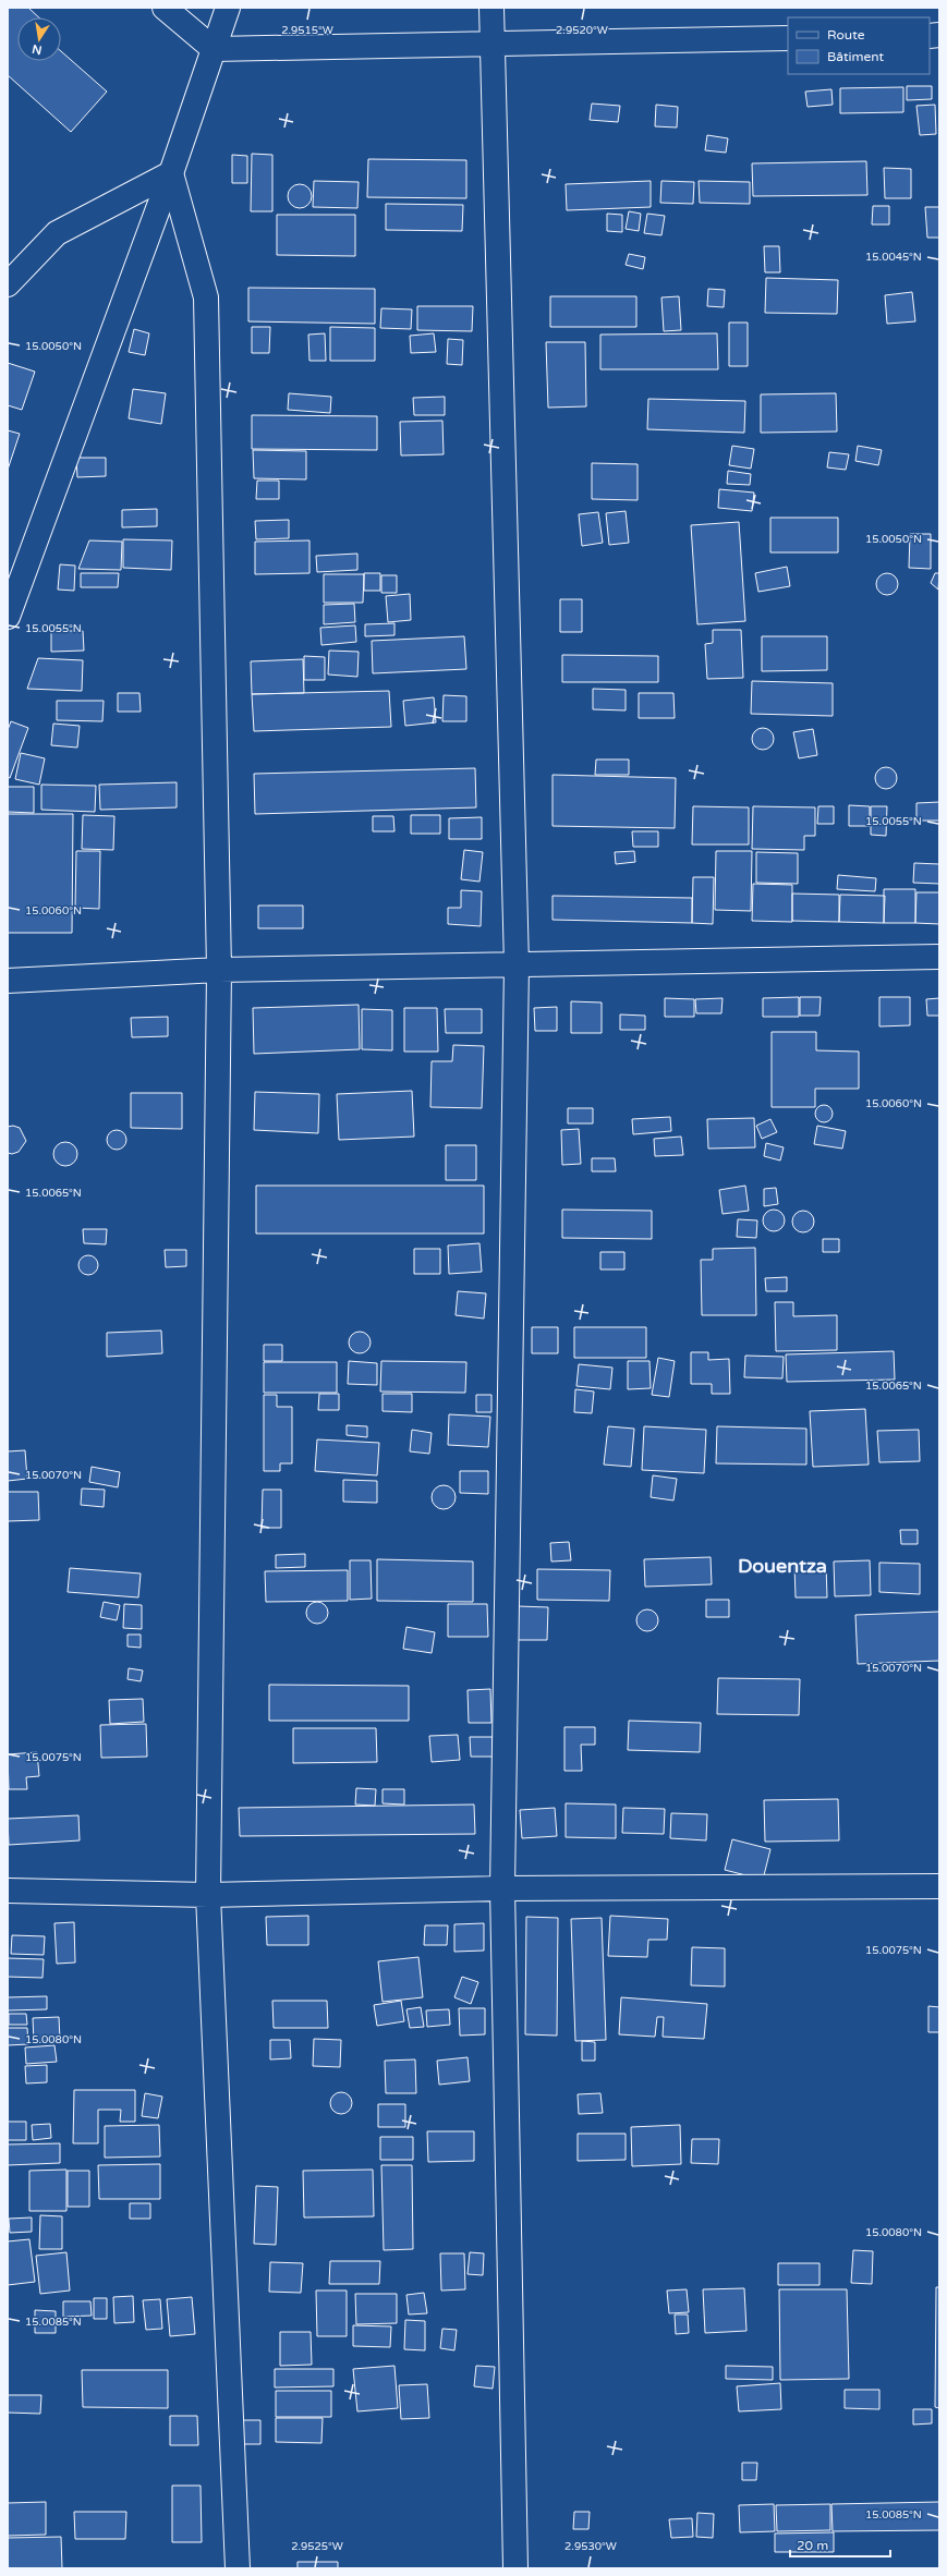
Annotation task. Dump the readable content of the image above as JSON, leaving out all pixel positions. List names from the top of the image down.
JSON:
{
  "districts": ["Douentza"],
  "legend": ["Route", "Bâtiment"],
  "scale_bar": "20 m",
  "north": "bottom",
  "coordinates": [
    "2.9515°W",
    "2.9520°W",
    "15.0045°N",
    "15.0050°N",
    "15.0055°N",
    "15.0060°N",
    "15.0065°N",
    "15.0070°N",
    "15.0075°N",
    "15.0080°N",
    "15.0085°N",
    "2.9525°W",
    "2.9530°W"
  ]
}
